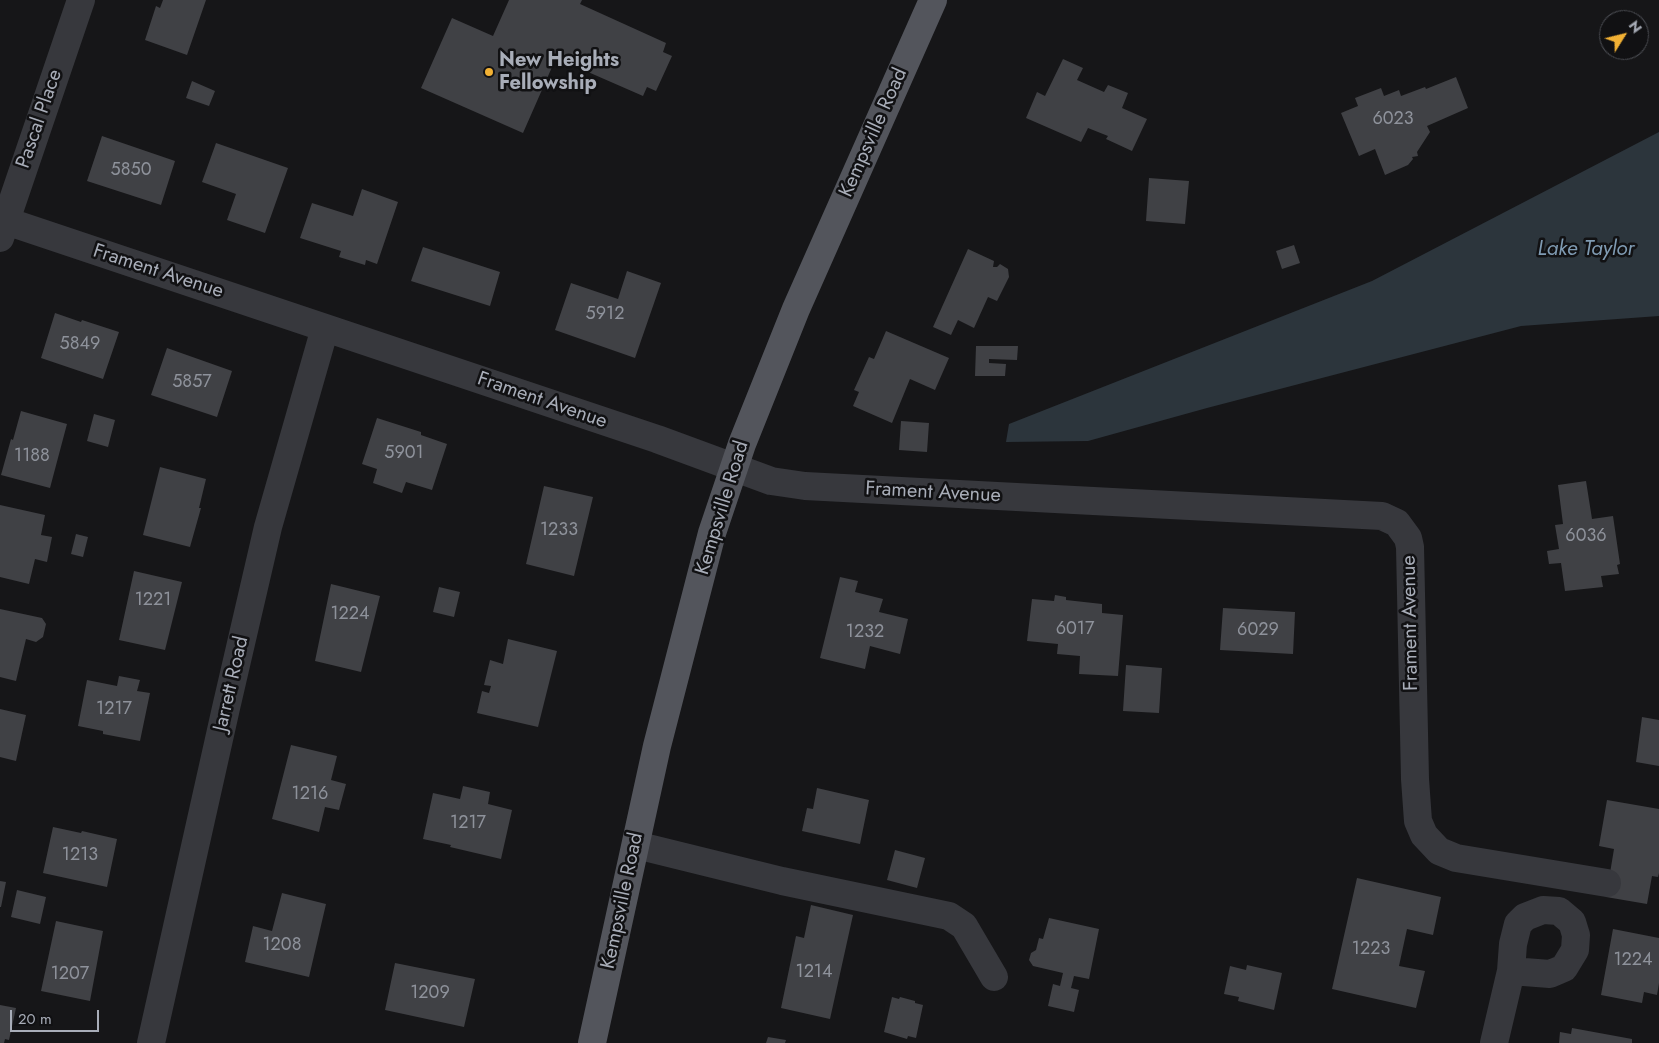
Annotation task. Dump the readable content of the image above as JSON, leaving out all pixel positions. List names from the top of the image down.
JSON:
{
  "streets": {
    "main road": ["Kempsville Road"],
    "street": ["Pascal Place", "Frament Avenue", "Jarrett Road"]
  },
  "crossings": [
    ["Pascal Place", "Frament Avenue"],
    ["Kempsville Road", "Frament Avenue"],
    ["Frament Avenue", "Jarrett Road"]
  ],
  "water": ["Lake Taylor"],
  "places": ["New Heights Fellowship"],
  "house_numbers": [
    "6023",
    "5850",
    "5912",
    "5849",
    "5857",
    "5901",
    "1188",
    "1233",
    "6036",
    "1221",
    "1224",
    "6017",
    "6029",
    "1232",
    "1217",
    "1216",
    "1217",
    "1213",
    "1208",
    "1223",
    "1224",
    "1214",
    "1207",
    "1209"
  ],
  "scale_bar": "20 m",
  "north": "top right"
}
